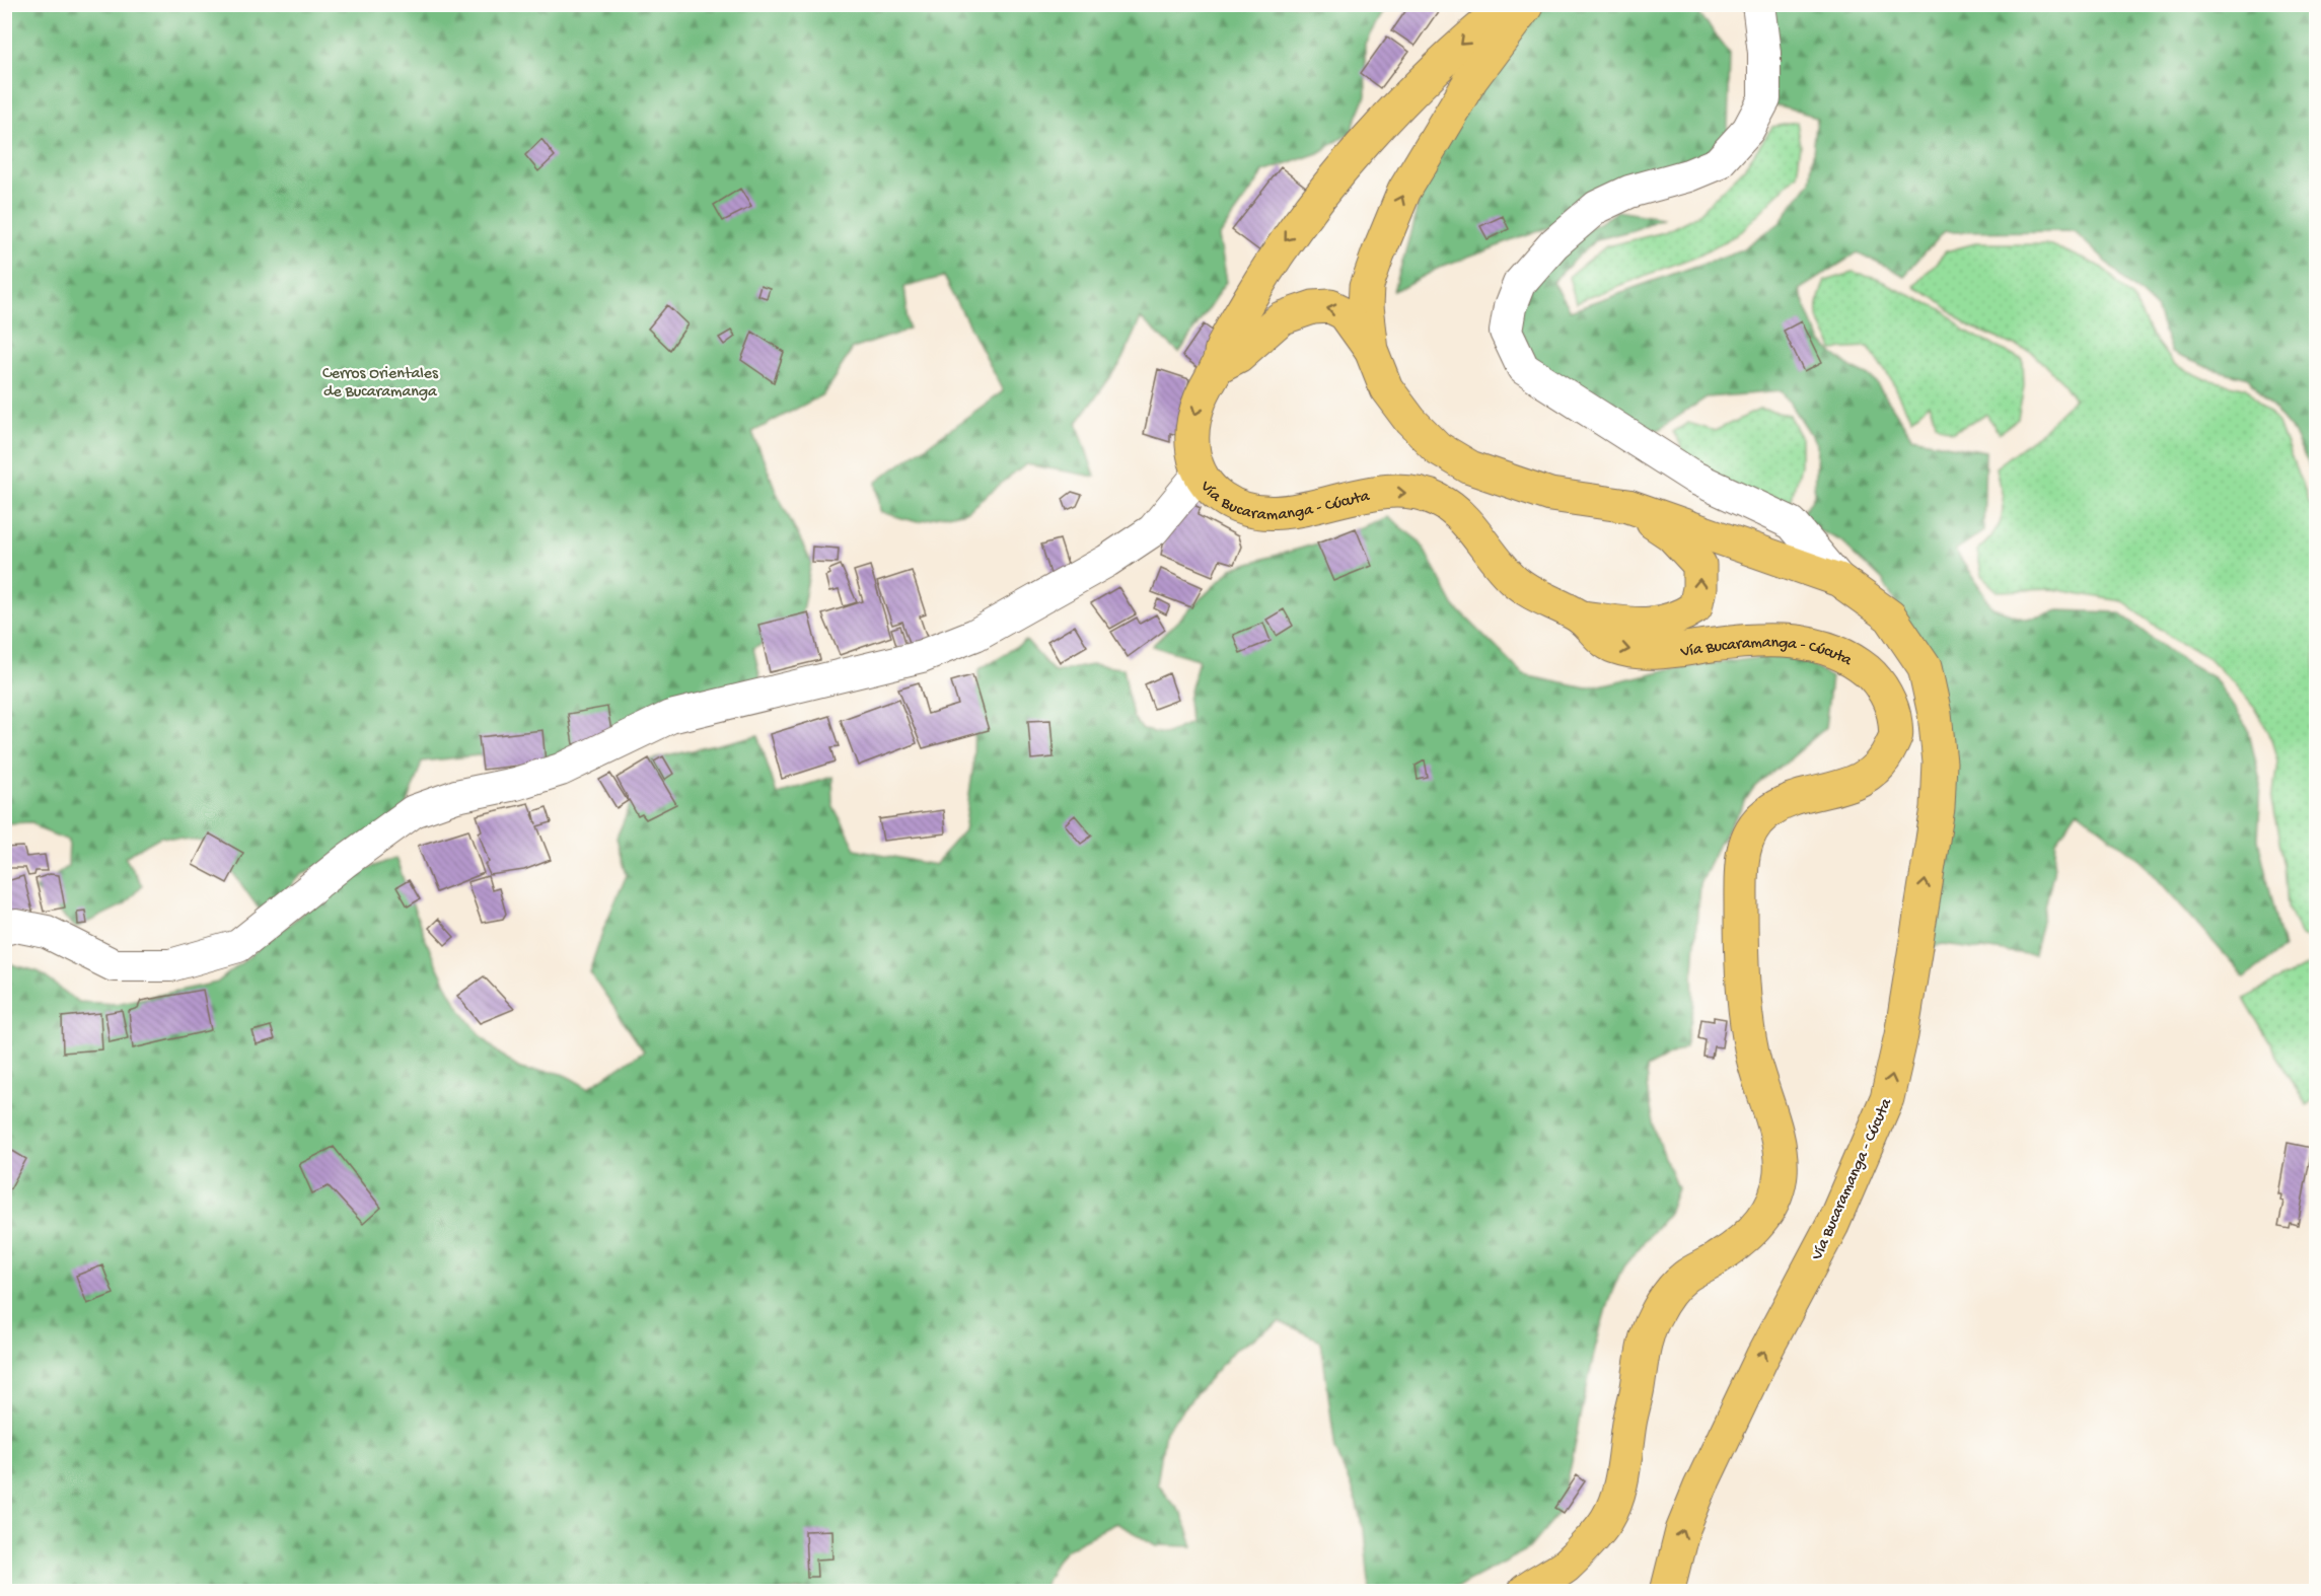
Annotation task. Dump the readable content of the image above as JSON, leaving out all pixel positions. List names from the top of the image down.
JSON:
{
  "streets": {
    "highway": ["Vía Bucaramanga - Cúcuta"]
  },
  "parks": ["Cerros Orientales de Bucaramanga"]
}
